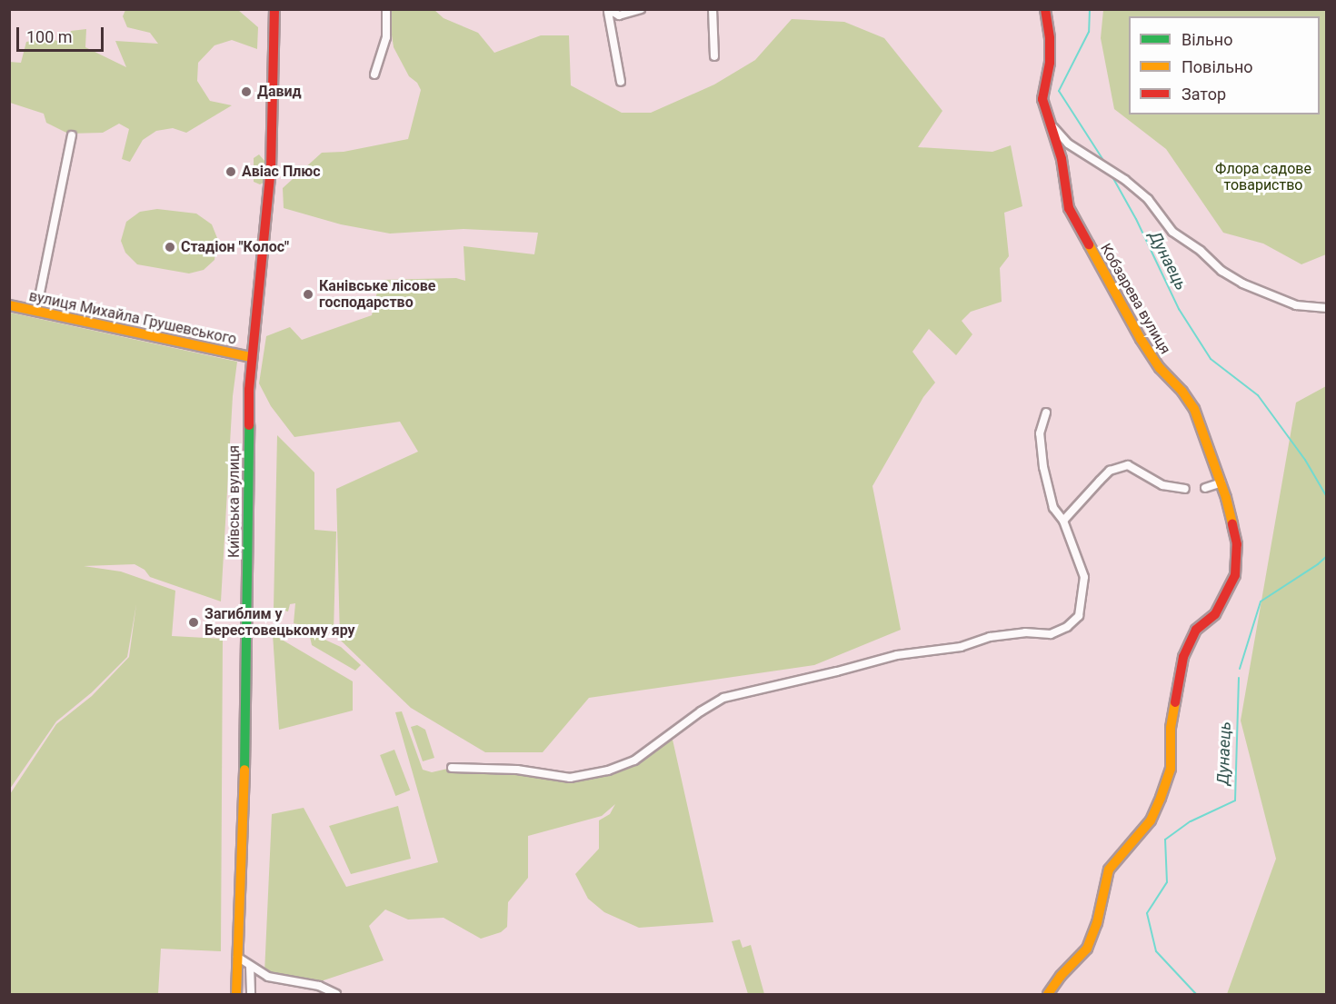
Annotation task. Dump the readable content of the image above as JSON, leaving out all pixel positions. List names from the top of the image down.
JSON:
{
  "streets": {
    "street": ["Кобзарева вулиця", "вулиця Михайла Грушевського", "Київська вулиця"]
  },
  "crossings": [
    ["вулиця Михайла Грушевського", "Київська вулиця"]
  ],
  "water": ["Дунаець"],
  "parks": ["Флора садове товариство"],
  "places": [
    "Давид",
    "Авіас Плюс",
    "Стадіон \"Колос\"",
    "Канівське лісове господарство",
    "Загиблим у Берестовецькому яру"
  ],
  "legend": ["Вільно", "Повільно", "Затор"],
  "scale_bar": "100 m"
}
